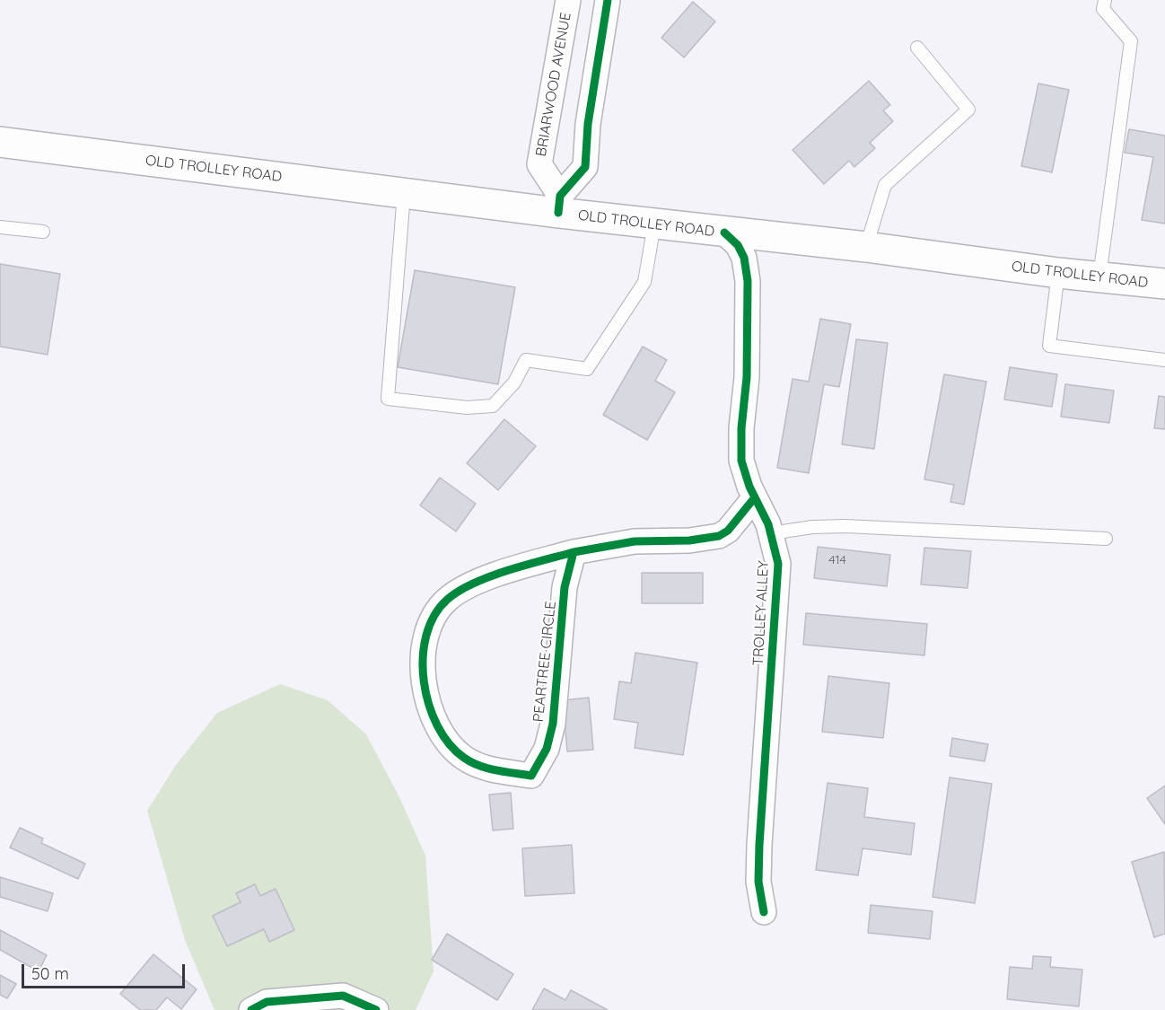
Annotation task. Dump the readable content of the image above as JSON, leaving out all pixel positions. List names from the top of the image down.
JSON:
{
  "streets": {
    "main road": ["OLD TROLLEY ROAD"],
    "street": ["BRIARWOOD AVENUE", "TROLLEY ALLEY", "PEARTREE CIRCLE"]
  },
  "crossings": [
    ["BRIARWOOD AVENUE", "OLD TROLLEY ROAD"],
    ["OLD TROLLEY ROAD", "TROLLEY ALLEY"],
    ["TROLLEY ALLEY", "PEARTREE CIRCLE"]
  ],
  "house_numbers": ["414"],
  "scale_bar": "50 m"
}
